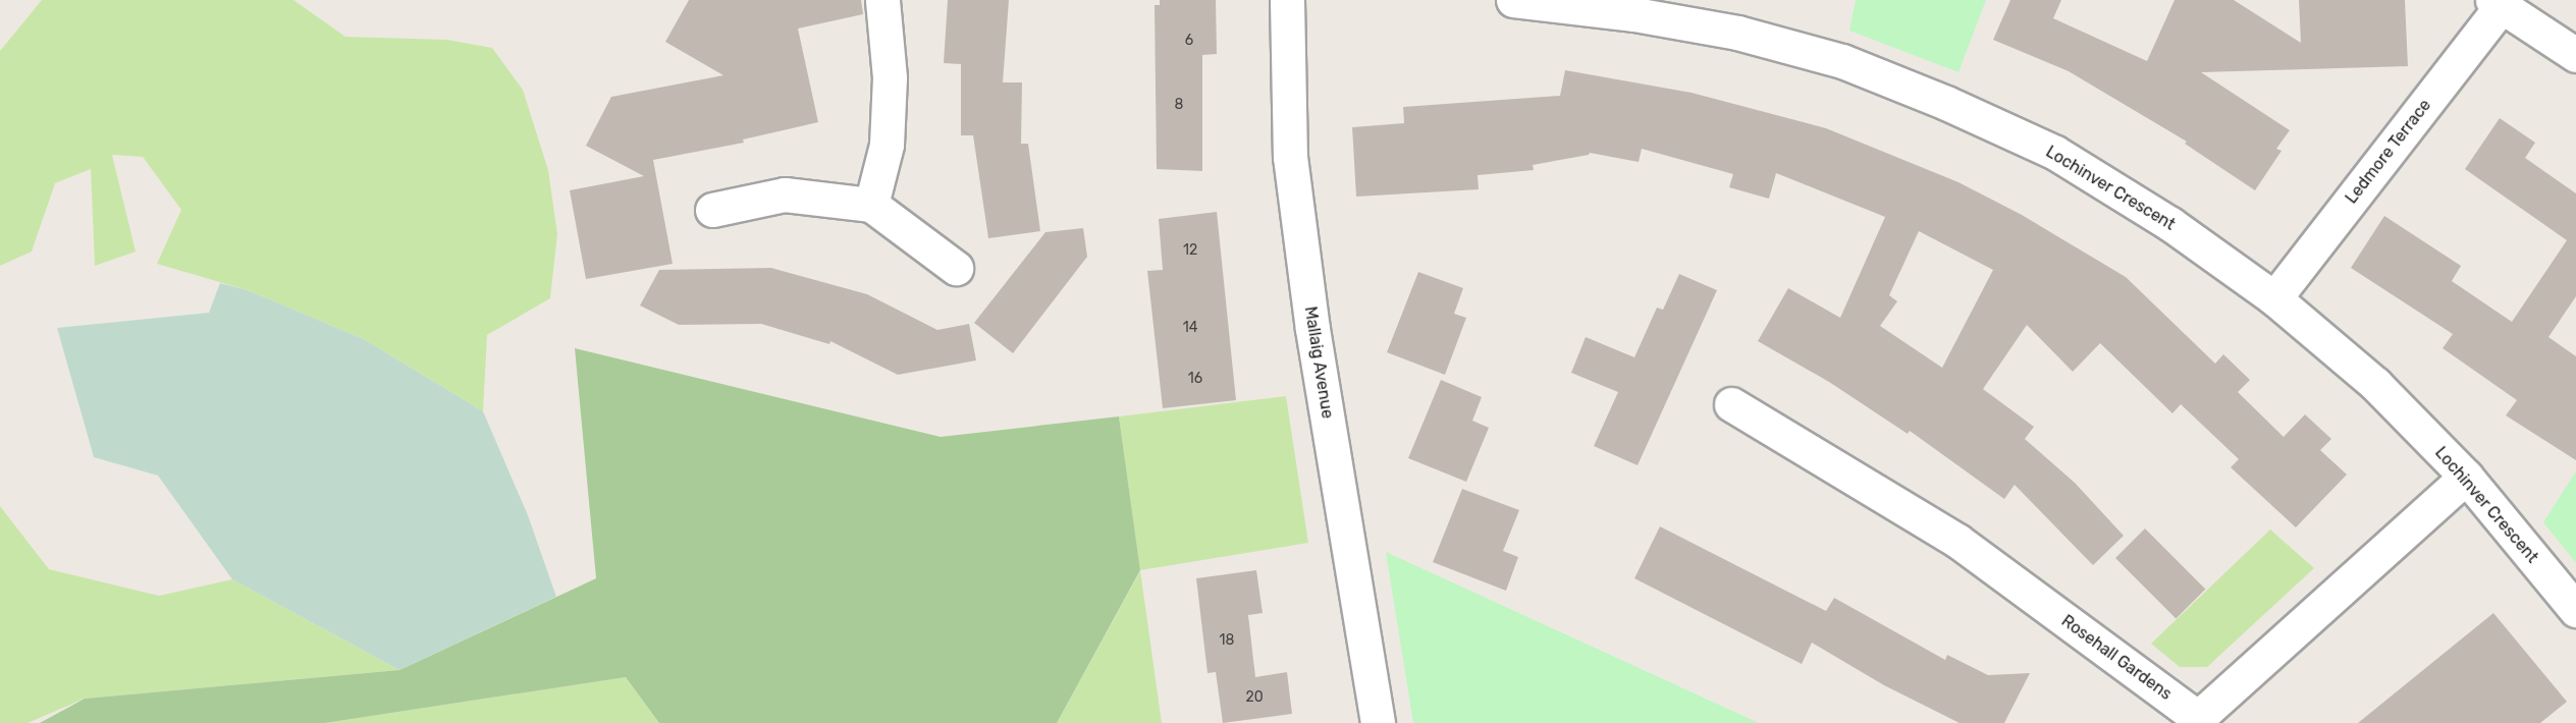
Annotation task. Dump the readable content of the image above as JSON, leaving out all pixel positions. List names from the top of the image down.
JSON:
{
  "streets": {
    "street": [
      "Ledmore Terrace",
      "Lochinver Crescent",
      "Mallaig Avenue",
      "Rosehall Gardens"
    ]
  },
  "crossings": [
    ["Ledmore Terrace", "Lochinver Crescent"],
    ["Lochinver Crescent", "Rosehall Gardens"]
  ],
  "house_numbers": [
    "6",
    "8",
    "12",
    "14",
    "16",
    "18",
    "20"
  ]
}
